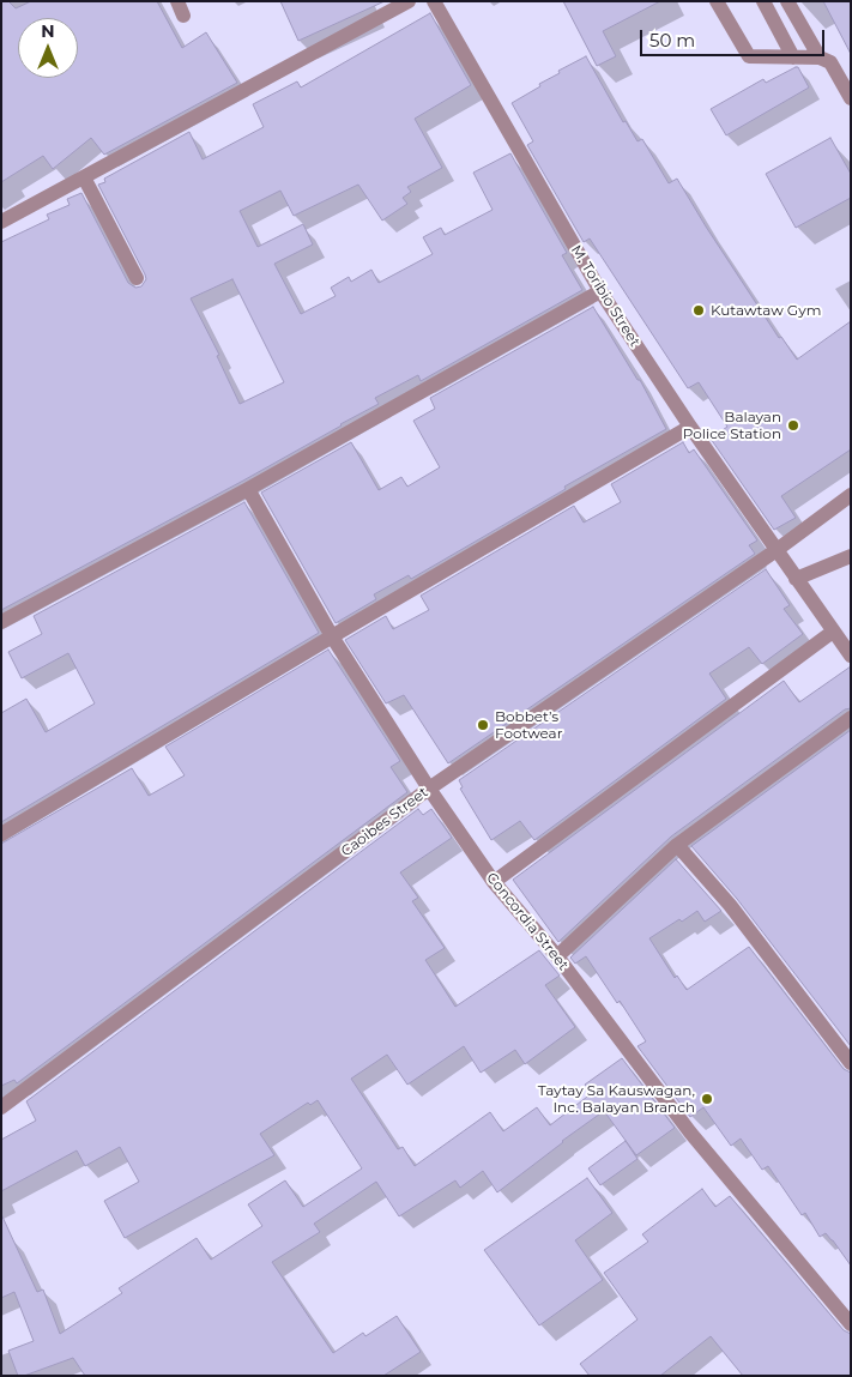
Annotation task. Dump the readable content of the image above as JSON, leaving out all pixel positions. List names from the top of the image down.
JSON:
{
  "streets": {
    "street": ["M. Toribio Street", "Caoibes Street", "Concordia Street"]
  },
  "crossings": [
    ["M. Toribio Street", "Caoibes Street"],
    ["Caoibes Street", "Concordia Street"]
  ],
  "places": [
    "Kutawtaw Gym",
    "Balayan Police Station",
    "Bobbet’s Footwear",
    "Taytay Sa Kauswagan, Inc. Balayan Branch"
  ],
  "scale_bar": "50 m",
  "north": "top"
}
